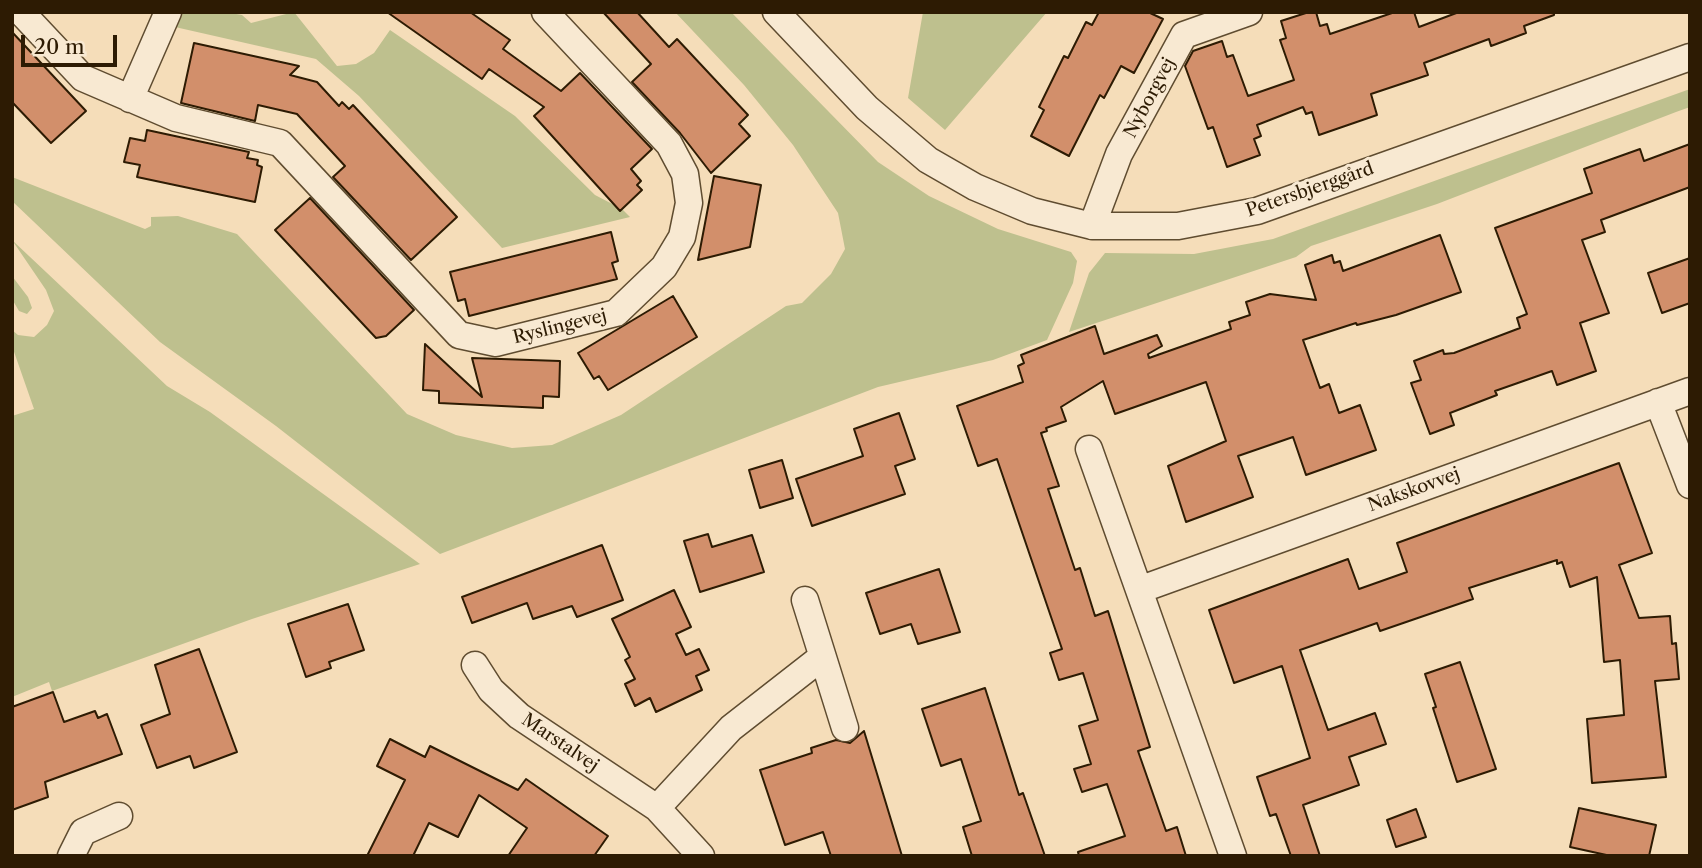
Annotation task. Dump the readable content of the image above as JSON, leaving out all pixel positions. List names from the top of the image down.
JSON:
{
  "streets": {
    "street": [
      "Nyborgvej",
      "Petersbjerggård",
      "Ryslingevej",
      "Nakskovvej",
      "Marstalvej"
    ]
  },
  "crossings": [
    ["Nyborgvej", "Petersbjerggård"]
  ],
  "scale_bar": "20 m"
}
